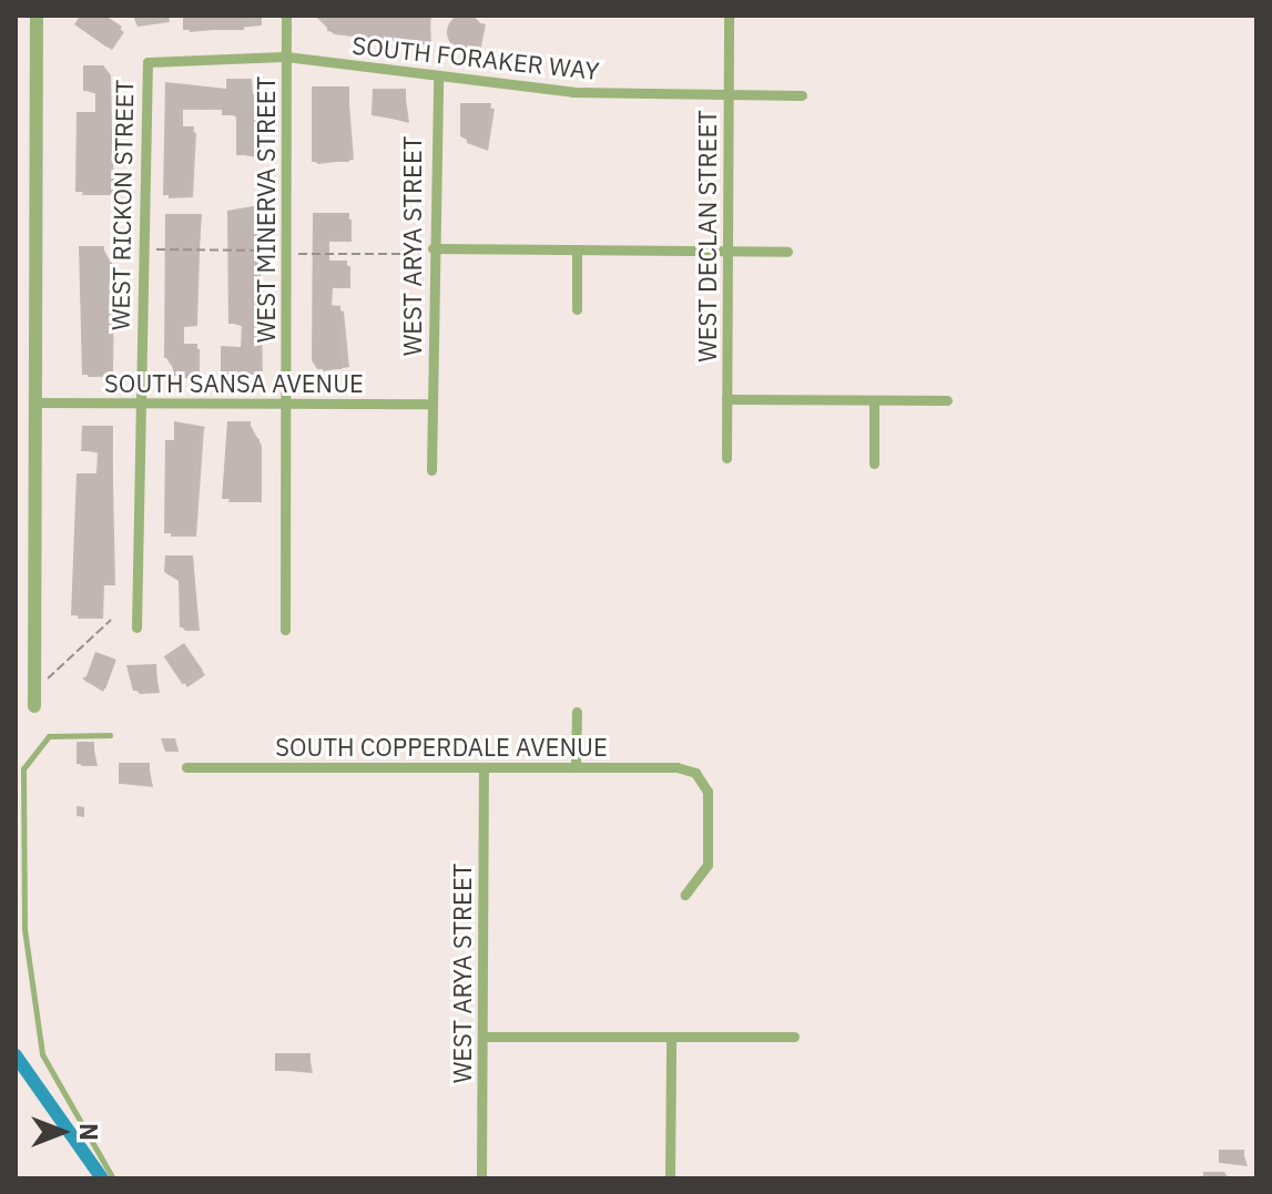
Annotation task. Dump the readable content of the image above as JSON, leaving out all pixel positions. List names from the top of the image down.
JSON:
{
  "streets": {
    "street": [
      "SOUTH FORAKER WAY",
      "WEST RICKON STREET",
      "WEST MINERVA STREET",
      "WEST DECLAN STREET",
      "WEST ARYA STREET",
      "SOUTH SANSA AVENUE",
      "SOUTH COPPERDALE AVENUE"
    ]
  },
  "crossings": [
    ["SOUTH FORAKER WAY", "WEST RICKON STREET"],
    ["SOUTH FORAKER WAY", "WEST MINERVA STREET"],
    ["SOUTH FORAKER WAY", "WEST DECLAN STREET"],
    ["SOUTH FORAKER WAY", "WEST ARYA STREET"],
    ["WEST RICKON STREET", "SOUTH SANSA AVENUE"],
    ["WEST MINERVA STREET", "SOUTH SANSA AVENUE"],
    ["WEST ARYA STREET", "SOUTH SANSA AVENUE"],
    ["WEST ARYA STREET", "SOUTH COPPERDALE AVENUE"]
  ],
  "north": "right"
}
